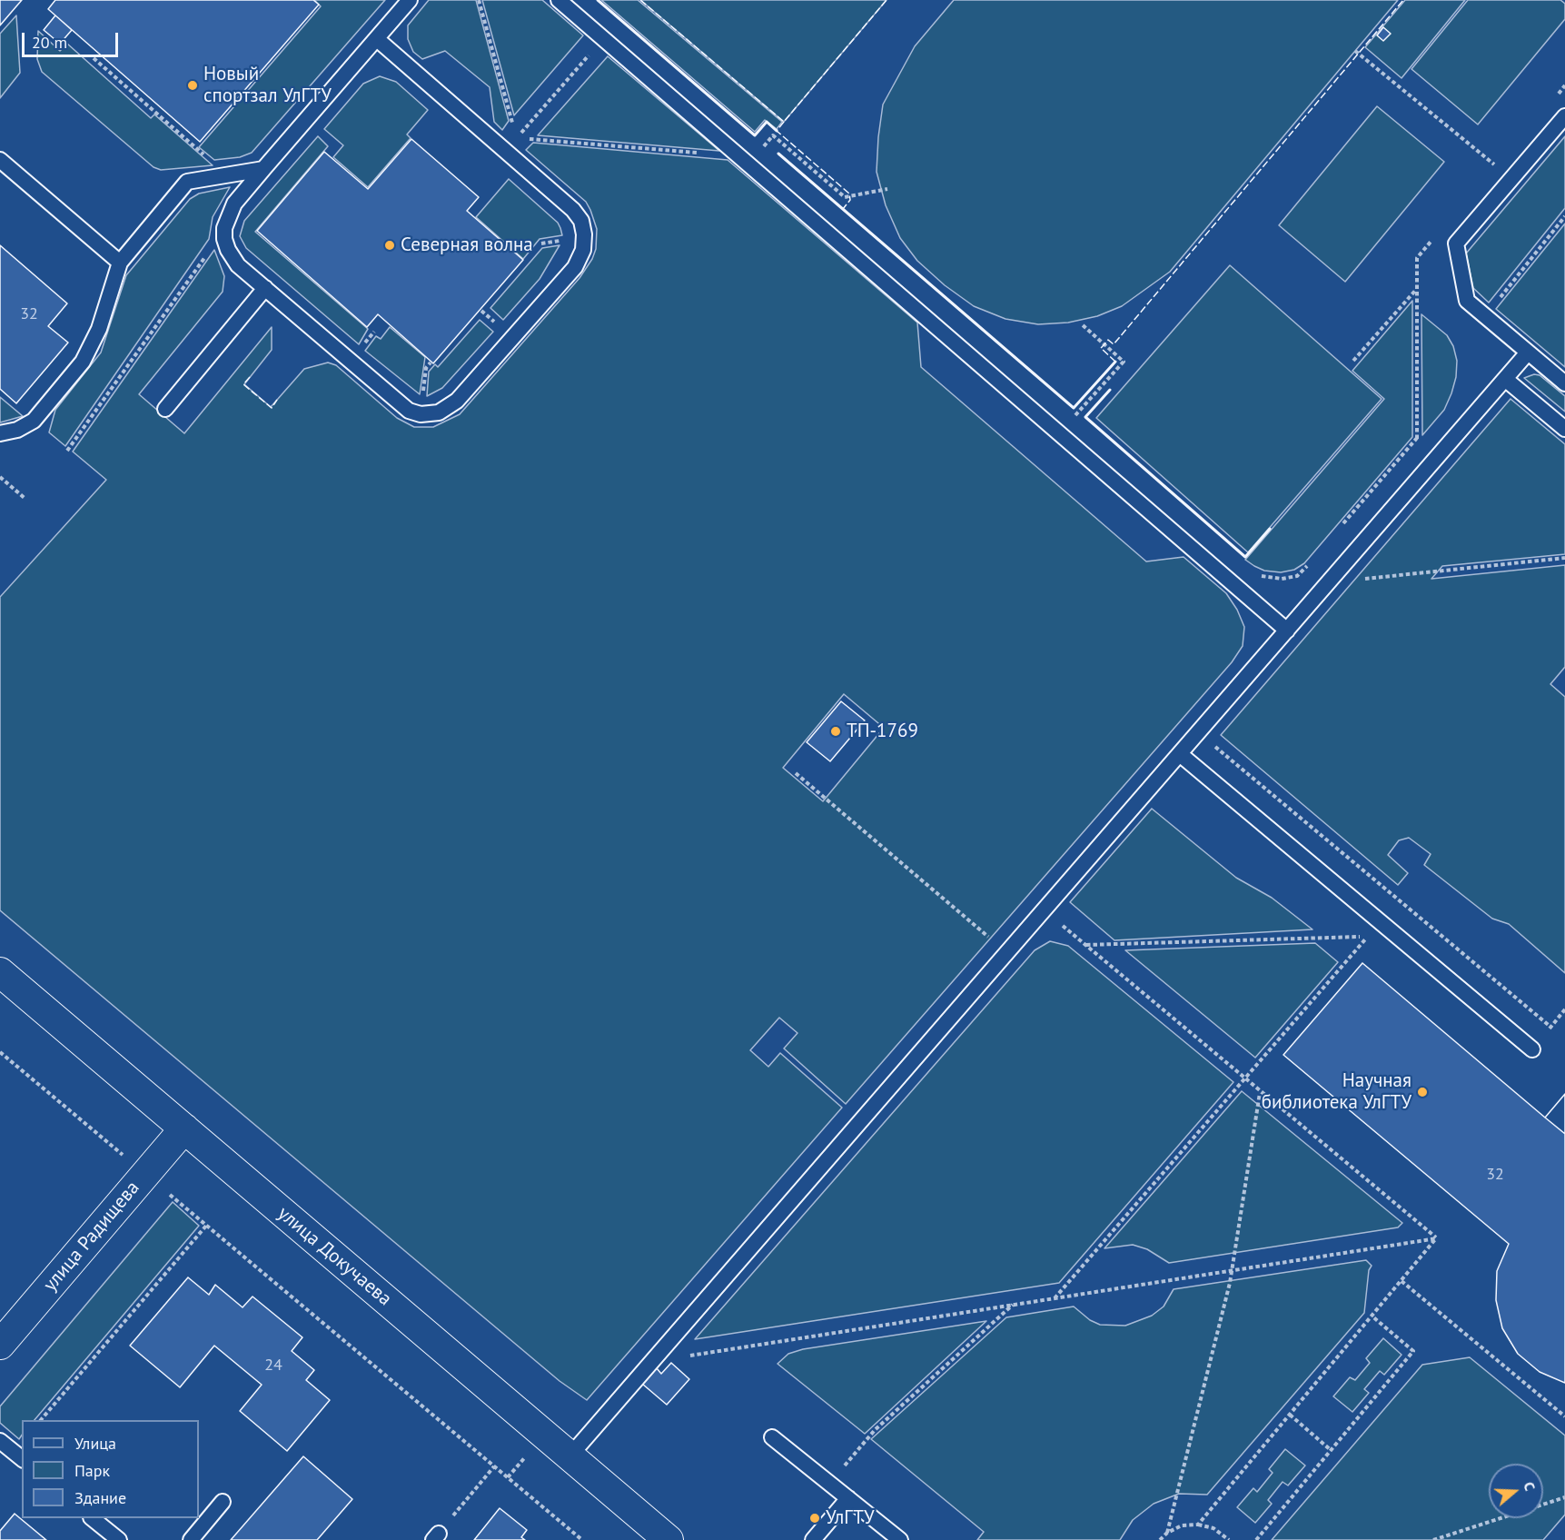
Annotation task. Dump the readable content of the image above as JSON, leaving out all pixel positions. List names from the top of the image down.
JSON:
{
  "streets": {
    "street": ["улица Радищева", "улица Докучаева"]
  },
  "crossings": [
    ["улица Радищева", "улица Докучаева"]
  ],
  "places": [
    "Новый спортзал УлГТУ",
    "Северная волна",
    "ТП-1769",
    "Научная библиотека УлГТУ",
    "УлГТУ"
  ],
  "house_numbers": ["32", "32", "24"],
  "legend": ["Улица", "Парк", "Здание"],
  "scale_bar": "20 m",
  "north": "right"
}
